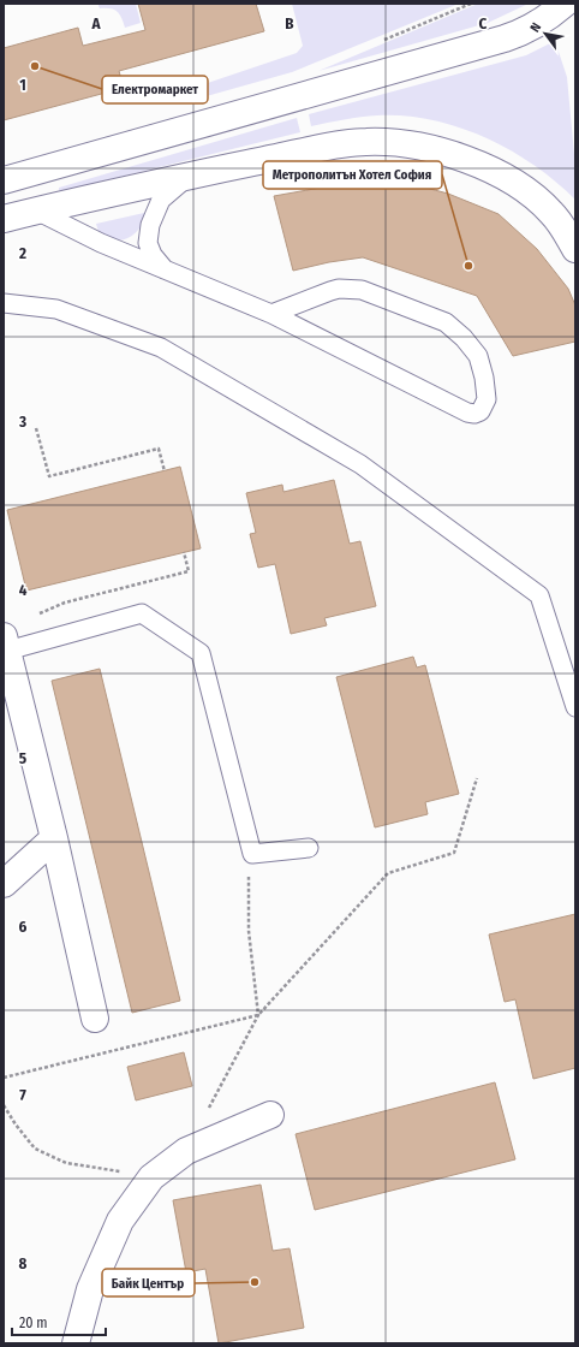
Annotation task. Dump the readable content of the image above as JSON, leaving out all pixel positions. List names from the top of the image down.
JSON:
{
  "places": ["Електромаркет", "Метрополитън Хотел София", "Байк Център"],
  "scale_bar": "20 m",
  "north": "top left",
  "grid": {
    "columns": ["A", "B", "C"],
    "rows": [
      "1",
      "2",
      "3",
      "4",
      "5",
      "6",
      "7",
      "8"
    ]
  }
}
